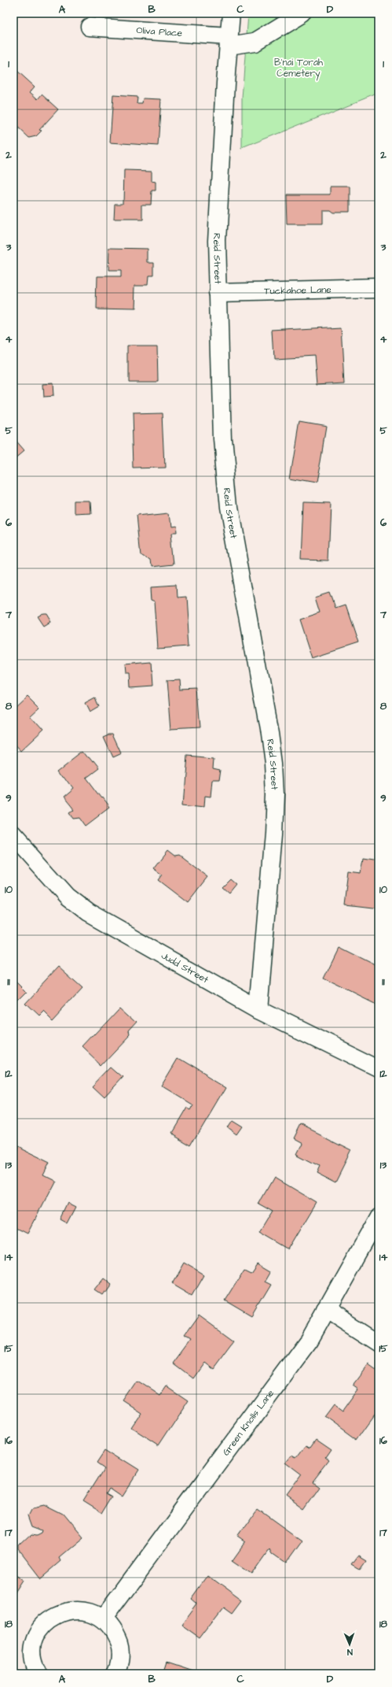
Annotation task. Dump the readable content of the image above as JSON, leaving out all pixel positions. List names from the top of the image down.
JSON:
{
  "streets": {
    "street": [
      "Oliva Place",
      "Reid Street",
      "Tuckahoe Lane",
      "Judd Street",
      "Green Knolls Lane"
    ]
  },
  "crossings": [
    ["Oliva Place", "Reid Street"],
    ["Reid Street", "Tuckahoe Lane"],
    ["Reid Street", "Judd Street"]
  ],
  "parks": ["B'nai Torah Cemetery"],
  "north": "bottom",
  "grid": {
    "columns": [
      "A",
      "B",
      "C",
      "D"
    ],
    "rows": [
      "1",
      "2",
      "3",
      "4",
      "5",
      "6",
      "7",
      "8",
      "9",
      "10",
      "11",
      "12",
      "13",
      "14",
      "15",
      "16",
      "17",
      "18"
    ]
  }
}
